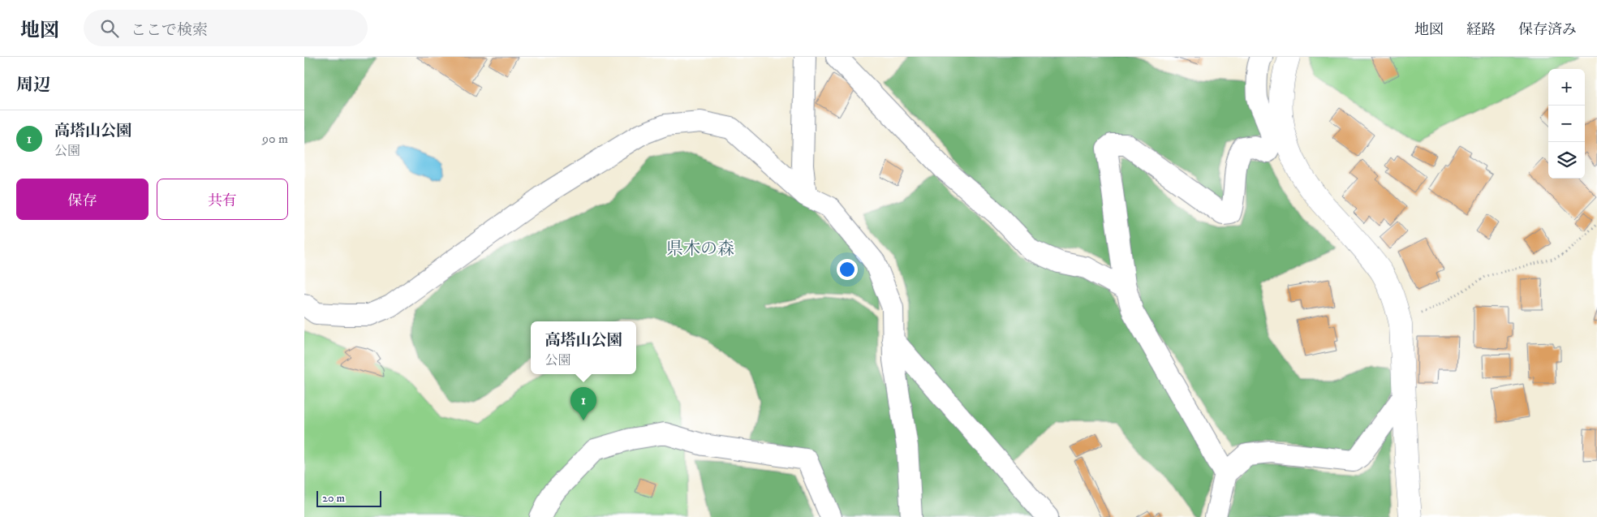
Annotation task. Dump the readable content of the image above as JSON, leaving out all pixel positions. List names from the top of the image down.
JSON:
{
  "parks": ["県木の森"],
  "scale_bar": "20 m",
  "page": {
    "header": "地図",
    "search": "ここで検索",
    "nav": ["地図", "経路", "保存済み"],
    "heading": "周辺",
    "map_buttons": ["+", "−"],
    "list": [
      {
        "mark": "1",
        "name": "高塔山公園",
        "note": "公園",
        "value": "90 m"
      }
    ],
    "buttons": ["保存", "共有"],
    "popup": ["高塔山公園", "公園"],
    "pins": "1",
    "scale": "20 m"
  }
}
